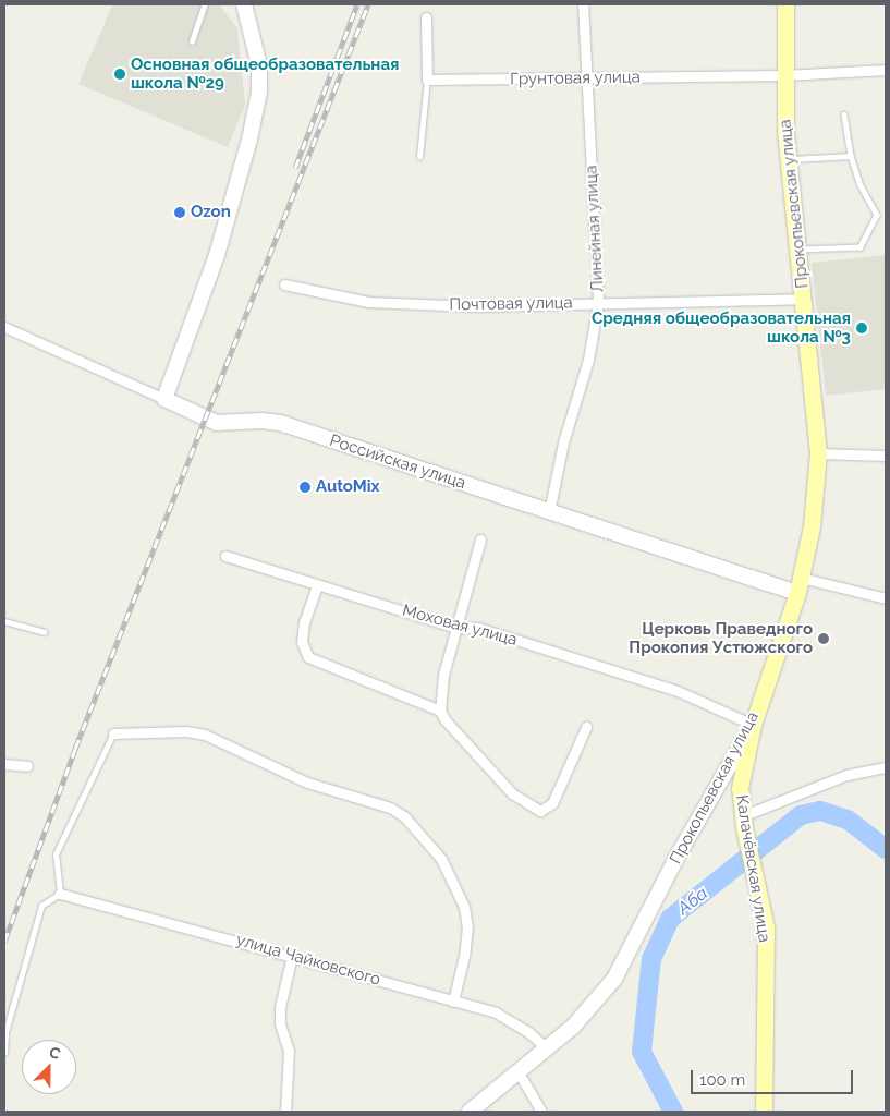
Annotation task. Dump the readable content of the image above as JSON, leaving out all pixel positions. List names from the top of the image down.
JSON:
{
  "streets": {
    "main road": ["Прокопьевская улица", "Российская улица", "Калачёвская улица"],
    "street": [
      "Грунтовая улица",
      "Линейная улица",
      "Почтовая улица",
      "Моховая улица",
      "улица Чайковского"
    ]
  },
  "crossings": [
    ["Грунтовая улица", "Прокопьевская улица"],
    ["Грунтовая улица", "Линейная улица"],
    ["Прокопьевская улица", "Почтовая улица"],
    ["Прокопьевская улица", "Российская улица"],
    ["Прокопьевская улица", "Моховая улица"],
    ["Прокопьевская улица", "Калачёвская улица"],
    ["Прокопьевская улица", "улица Чайковского"],
    ["Линейная улица", "Почтовая улица"],
    ["Линейная улица", "Российская улица"],
    ["Моховая улица", "Калачёвская улица"]
  ],
  "water": ["Аба"],
  "places": [
    "Основная общеобразовательная школа №29",
    "Ozon",
    "Средняя общеобразовательная школа №3",
    "AutoMix",
    "Церковь Праведного Прокопия Устюжского"
  ],
  "scale_bar": "100 m",
  "north": "top right"
}
